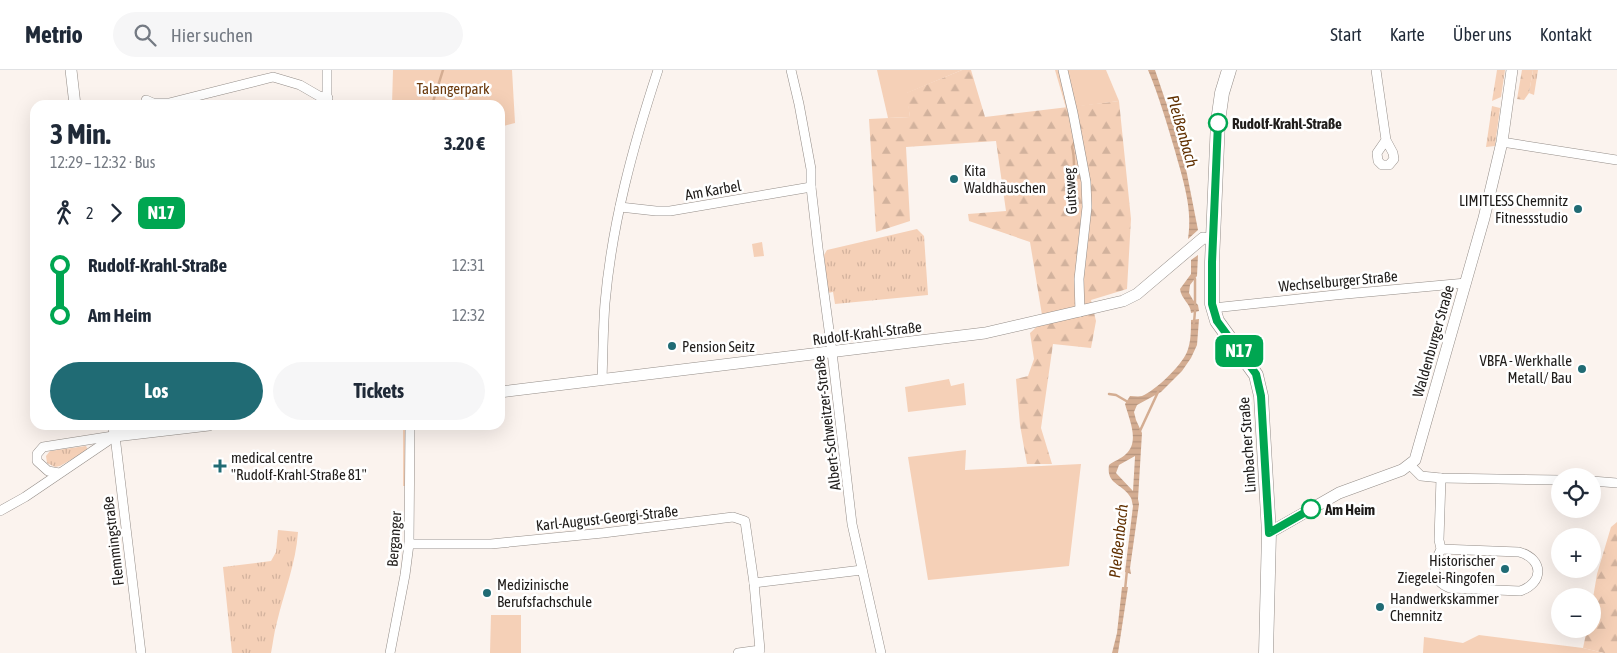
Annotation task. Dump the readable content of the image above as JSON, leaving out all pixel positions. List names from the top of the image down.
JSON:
{
  "streets": {
    "main road": ["Limbacher Straße"],
    "street": [
      "Am Karbel",
      "Gutsweg",
      "Wechselburger Straße",
      "Rudolf-Krahl-Straße",
      "Waldenburger Straße",
      "Albert-Schweitzer-Straße",
      "Karl-August-Georgi-Straße",
      "Berganger",
      "Flemmingstraße"
    ]
  },
  "crossings": [
    ["Am Karbel", "Albert-Schweitzer-Straße"],
    ["Gutsweg", "Rudolf-Krahl-Straße"],
    ["Wechselburger Straße", "Waldenburger Straße"],
    ["Wechselburger Straße", "Limbacher Straße"],
    ["Rudolf-Krahl-Straße", "Albert-Schweitzer-Straße"],
    ["Rudolf-Krahl-Straße", "Limbacher Straße"],
    ["Karl-August-Georgi-Straße", "Berganger"]
  ],
  "water": ["Pleißenbach"],
  "parks": ["Talangerpark"],
  "places": {
    "other": [
      "Rudolf-Krahl-Straße",
      "Kita Waldhäuschen",
      "LIMITLESS Chemnitz Fitnessstudio",
      "Pension Seitz",
      "VBFA - Werkhalle Metall/ Bau",
      "Am Heim",
      "Historischer Ziegelei-Ringofen",
      "Medizinische Berufsfachschule",
      "Handwerkskammer Chemnitz"
    ],
    "health": ["medical centre \"Rudolf-Krahl-Straße 81\""]
  },
  "lines": ["bus line N17"],
  "page": {
    "header": "Metrio",
    "search": "Hier suchen",
    "nav": [
      "Start",
      "Karte",
      "Über uns",
      "Kontakt"
    ],
    "on_map": "N17",
    "heading": ["3 Min.", "12:29 – 12:32 · Bus", "3.20 €"],
    "legs": ["2", "N17"],
    "list": [
      {
        "name": "Rudolf-Krahl-Straße",
        "value": "12:31"
      },
      {
        "name": "Am Heim",
        "value": "12:32"
      }
    ],
    "buttons": ["Los", "Tickets"],
    "map_buttons": ["+", "−"]
  }
}
